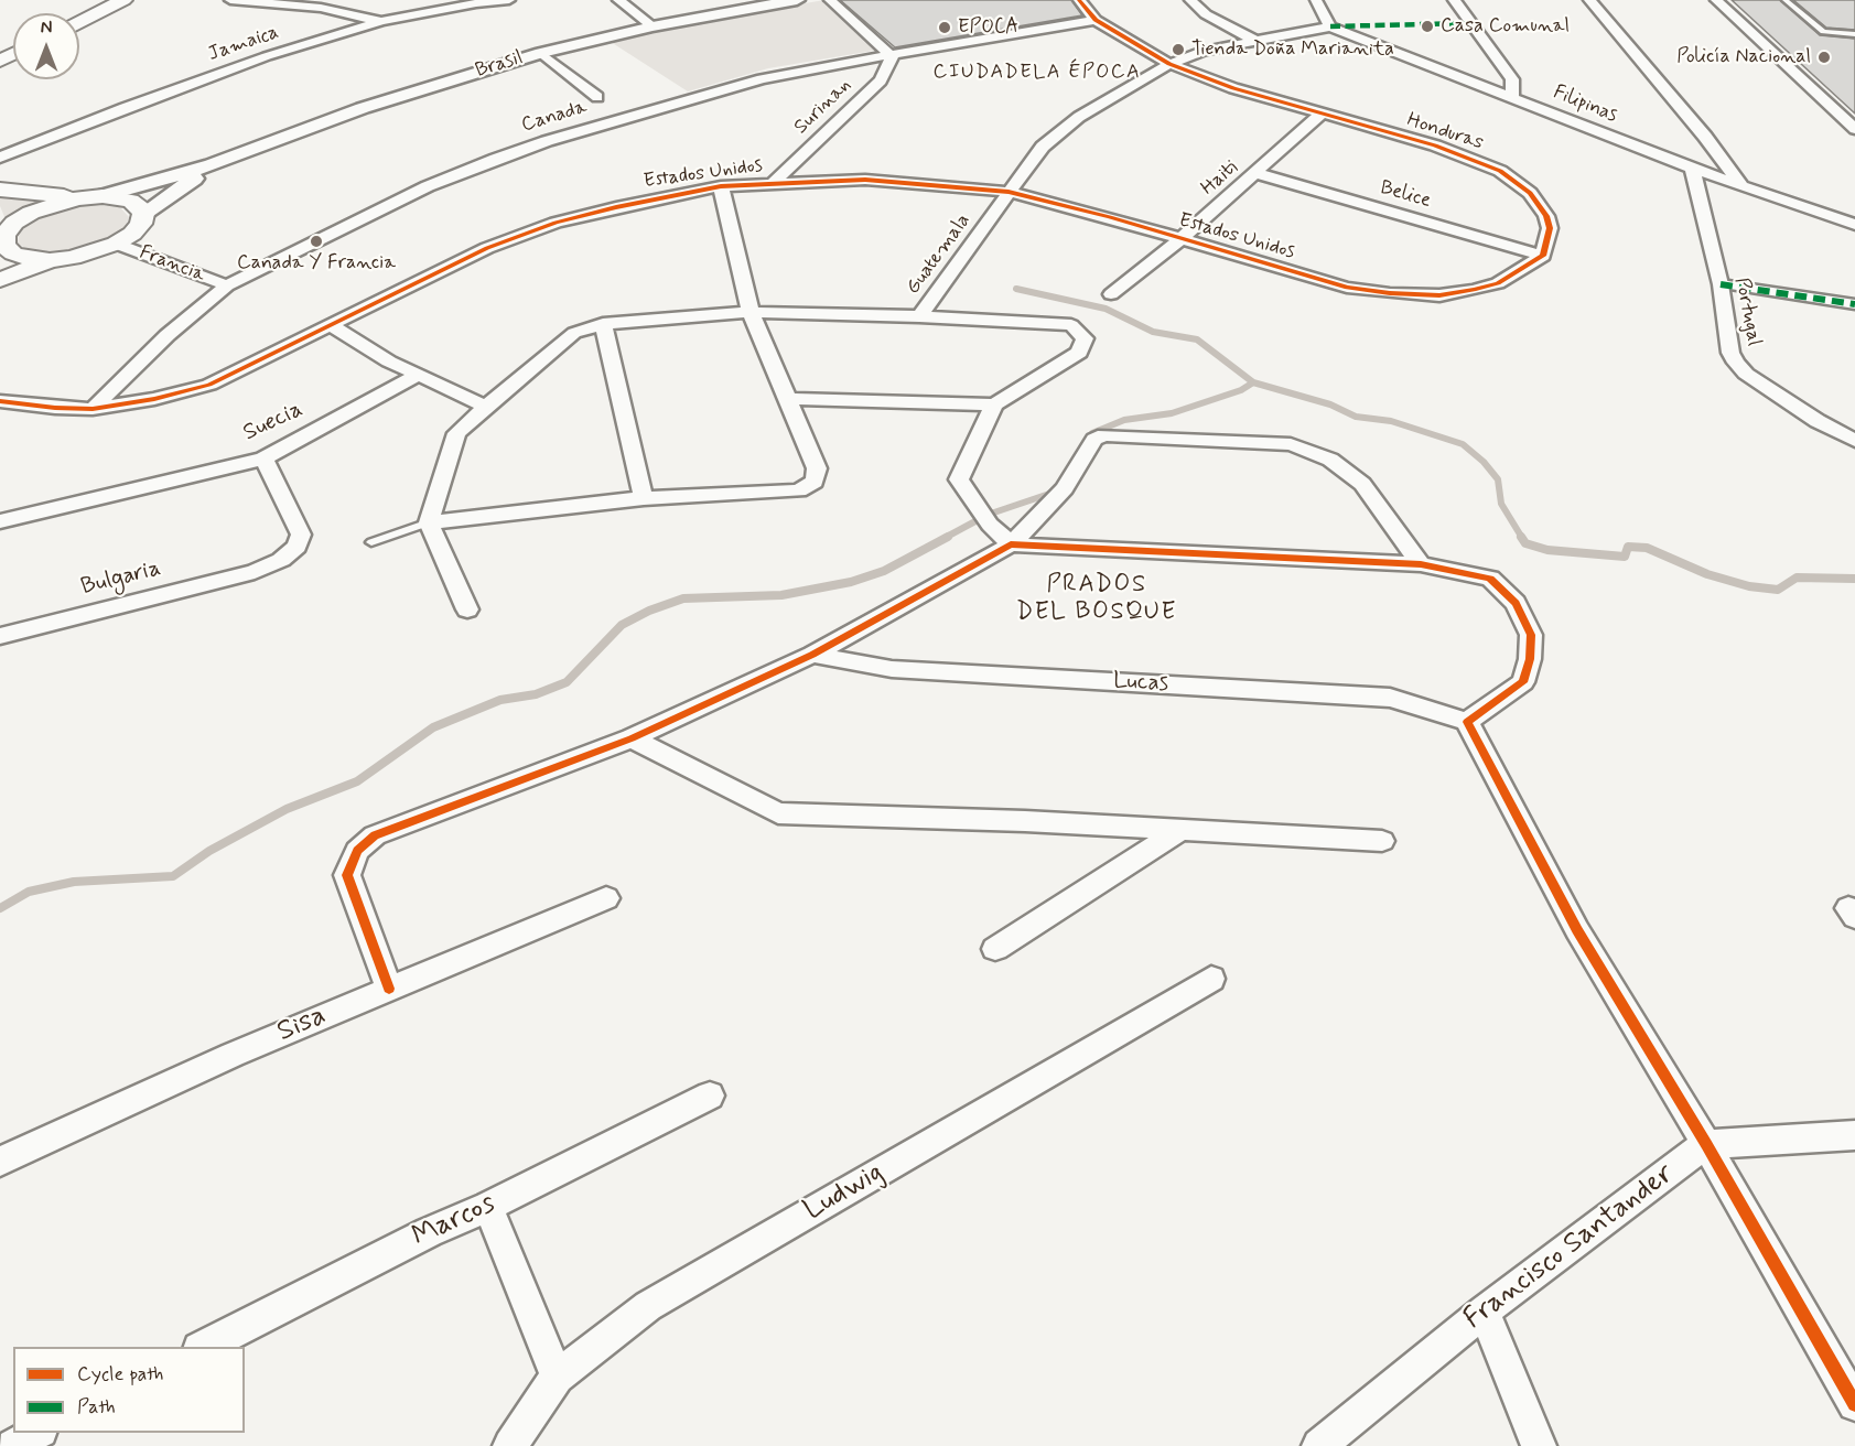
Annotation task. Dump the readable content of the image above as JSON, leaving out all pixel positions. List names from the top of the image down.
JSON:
{
  "streets": {
    "street": [
      "Jamaica",
      "Brasil",
      "Filipinas",
      "Surinan",
      "Canada",
      "Honduras",
      "Estados Unidos",
      "Haiti",
      "Belice",
      "Guatemala",
      "Francia",
      "Portugal",
      "Suecia",
      "Bulgaria",
      "Lucas",
      "Sisa",
      "Ludwig",
      "Marcos",
      "Francisco Santander"
    ]
  },
  "crossings": [
    ["Filipinas", "Guatemala"],
    ["Filipinas", "Portugal"],
    ["Surinan", "Canada"],
    ["Surinan", "Estados Unidos"],
    ["Canada", "Honduras"],
    ["Canada", "Estados Unidos"],
    ["Canada", "Francia"],
    ["Honduras", "Estados Unidos"],
    ["Honduras", "Haiti"],
    ["Honduras", "Belice"],
    ["Honduras", "Guatemala"],
    ["Estados Unidos", "Haiti"],
    ["Estados Unidos", "Belice"],
    ["Estados Unidos", "Guatemala"],
    ["Haiti", "Belice"],
    ["Suecia", "Bulgaria"]
  ],
  "districts": ["CIUDADELA ÉPOCA", "PRADOS DEL BOSQUE"],
  "places": [
    "Casa Comunal",
    "EPOCA",
    "Tienda Doña Marianita",
    "Policía Nacional",
    "Canada Y Francia"
  ],
  "legend": ["Cycle path", "Path"],
  "north": "top"
}
